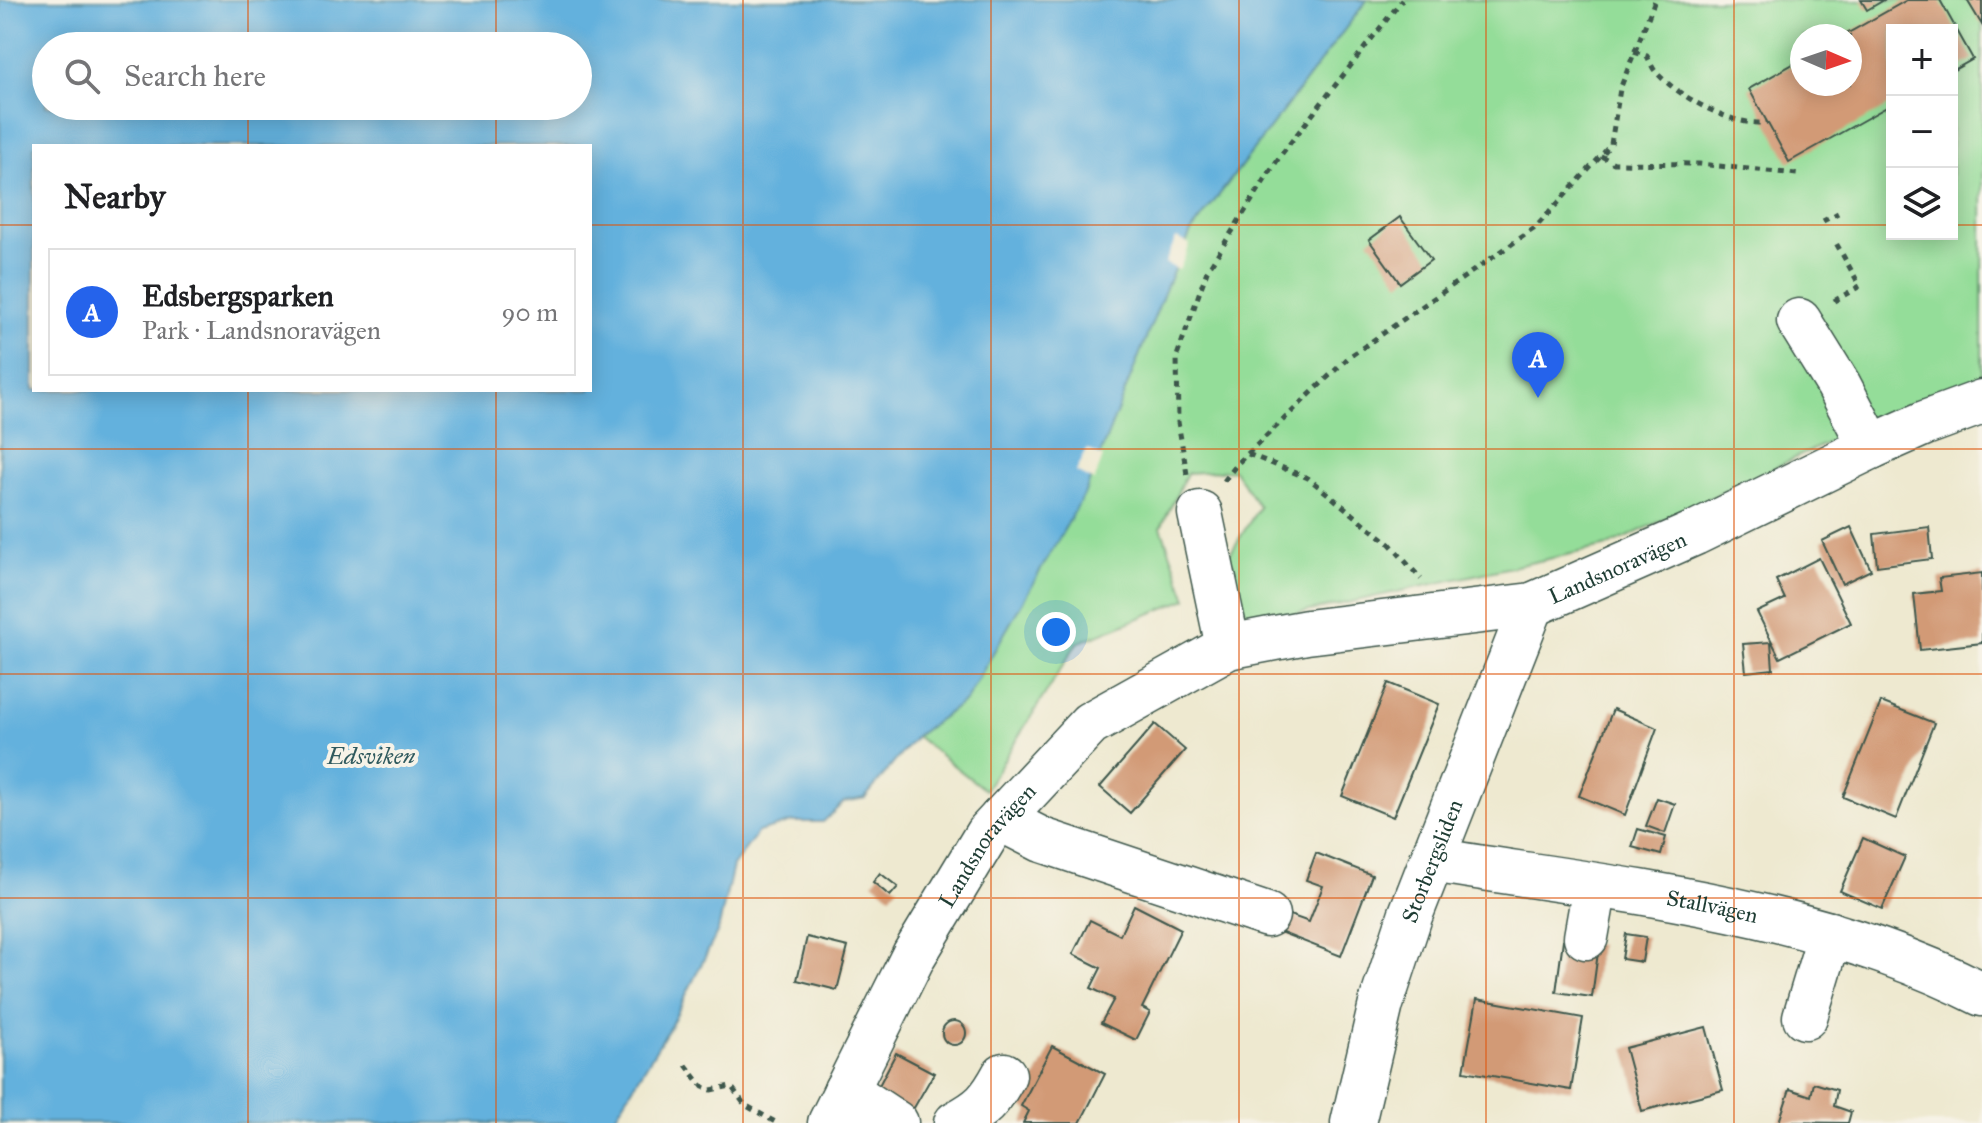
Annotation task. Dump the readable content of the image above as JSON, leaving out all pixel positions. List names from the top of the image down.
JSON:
{
  "streets": {
    "street": ["Landsnoravägen", "Storbergsliden", "Stallvägen"]
  },
  "crossings": [
    ["Landsnoravägen", "Storbergsliden"],
    ["Storbergsliden", "Stallvägen"]
  ],
  "water": ["Edsviken"],
  "north": "right",
  "page": {
    "map_buttons": ["+", "−"],
    "search": "Search here",
    "heading": "Nearby",
    "list": [
      {
        "mark": "A",
        "name": "Edsbergsparken",
        "note": "Park · Landsnoravägen",
        "value": "90 m"
      }
    ],
    "pins": "A"
  }
}
